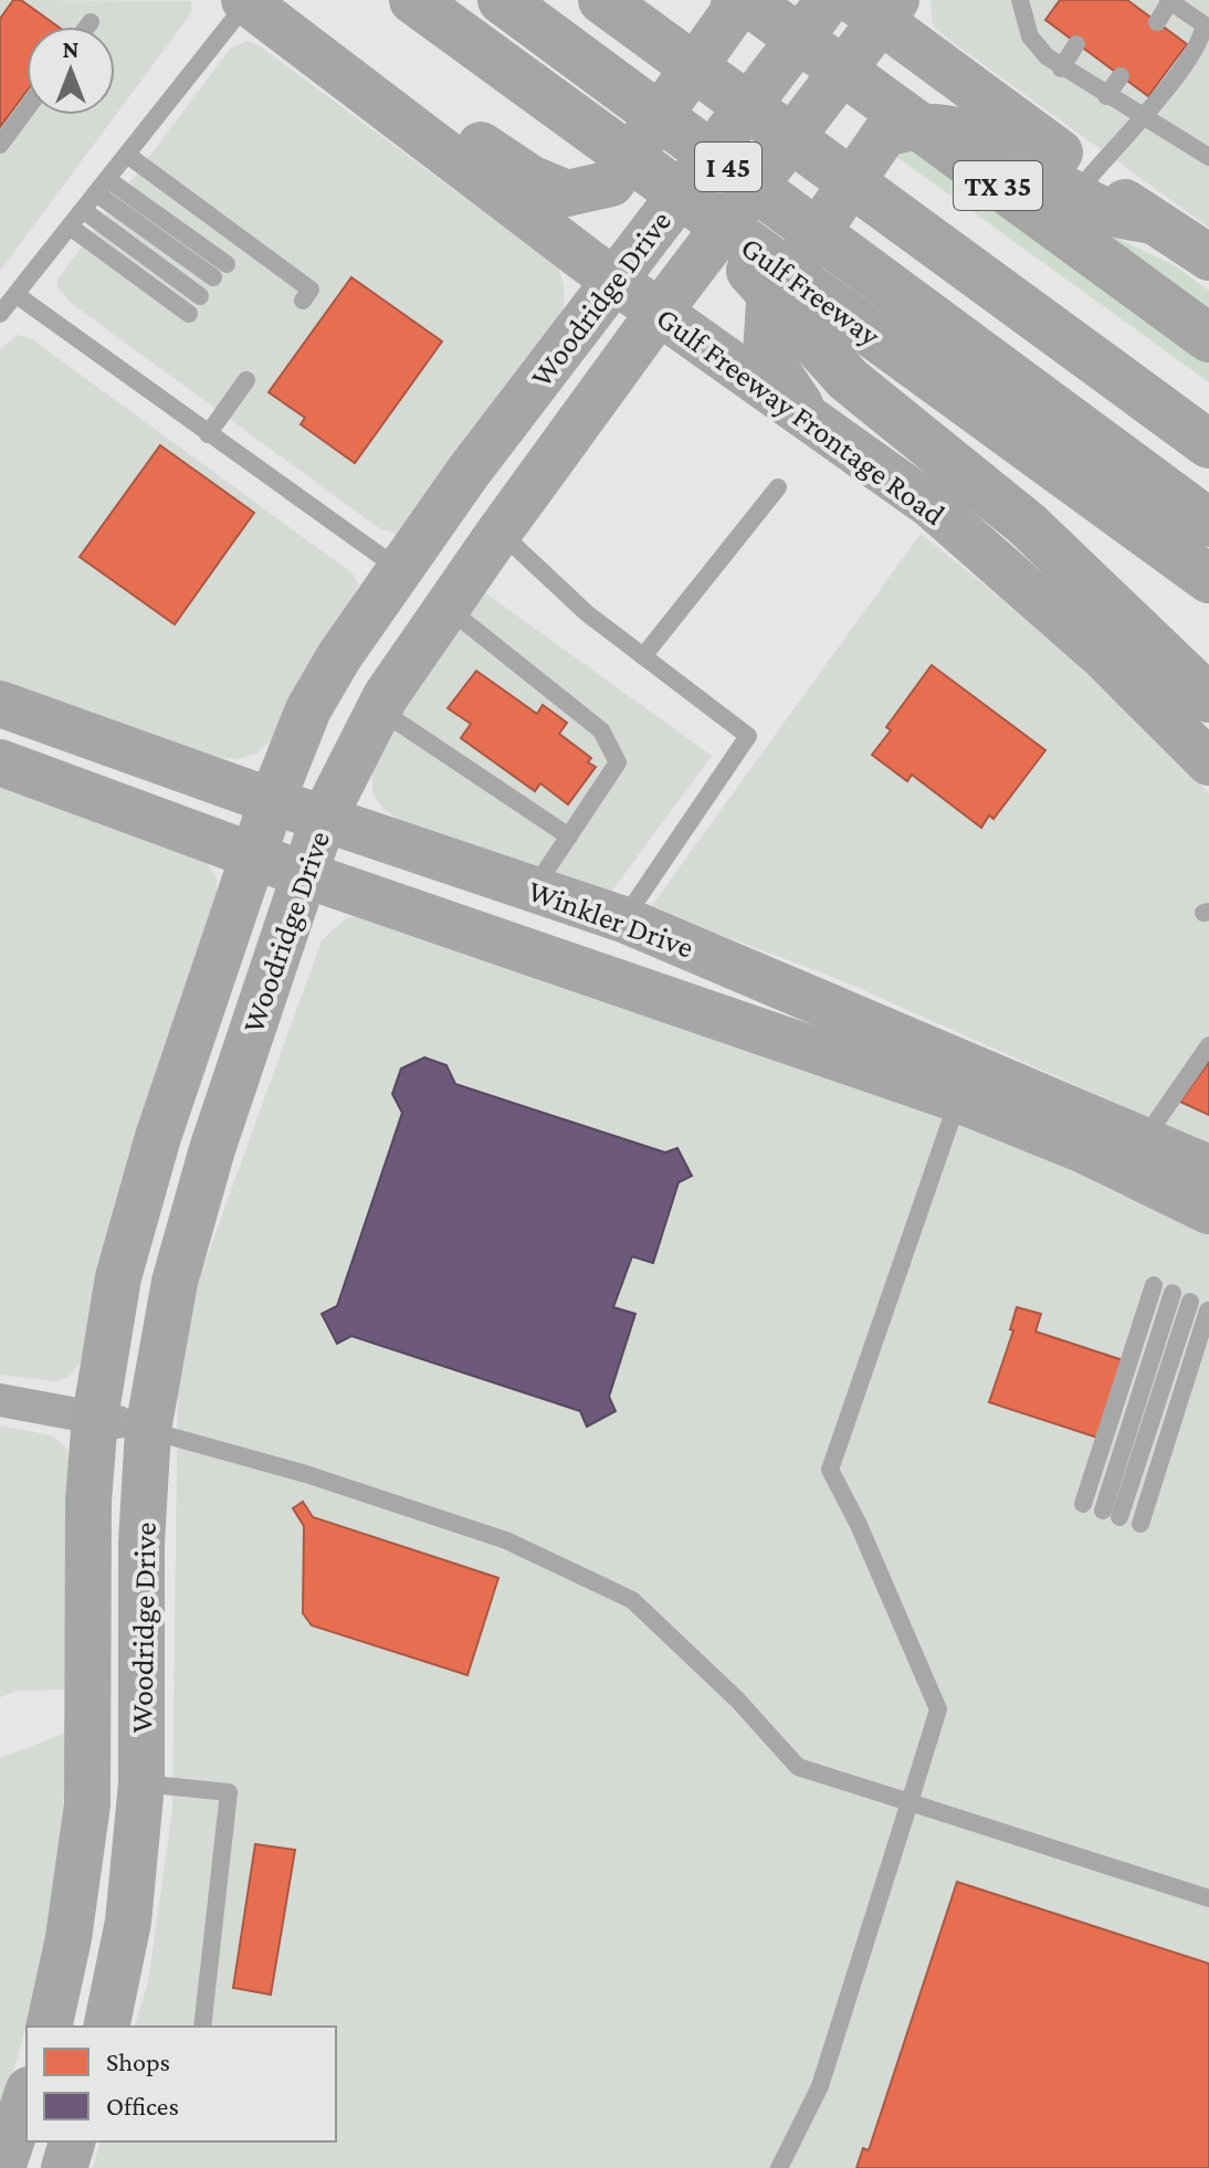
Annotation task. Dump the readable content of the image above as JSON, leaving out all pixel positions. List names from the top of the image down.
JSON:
{
  "streets": {
    "highway": ["I 45", "TX 35", "Gulf Freeway"],
    "main road": ["Woodridge Drive", "Gulf Freeway Frontage Road", "Winkler Drive"]
  },
  "crossings": [
    ["Woodridge Drive", "Gulf Freeway Frontage Road"],
    ["Woodridge Drive", "Winkler Drive"]
  ],
  "legend": ["Shops", "Offices"],
  "north": "top"
}
